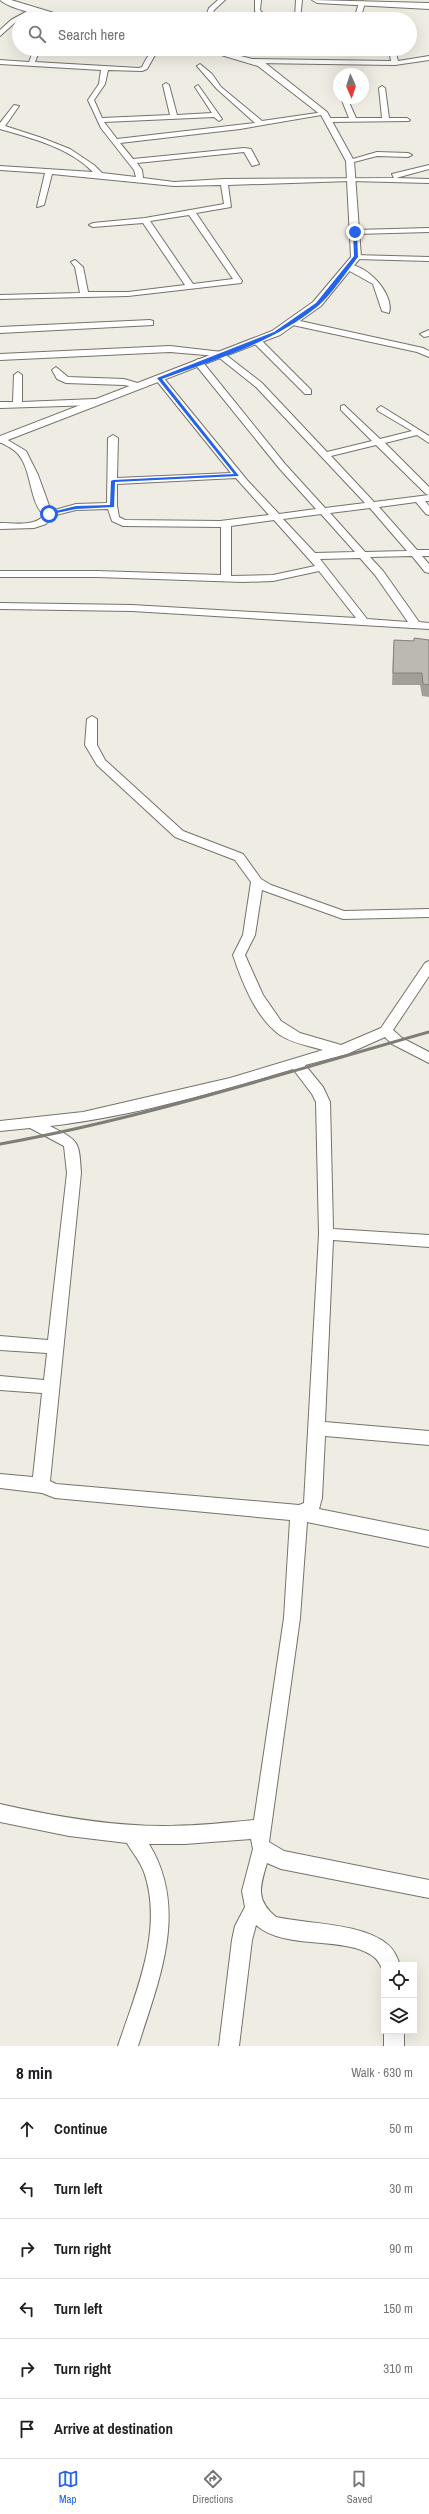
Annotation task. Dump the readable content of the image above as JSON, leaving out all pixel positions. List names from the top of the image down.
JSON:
{
  "north": "bottom",
  "page": {
    "search": "Search here",
    "heading": ["8 min", "Walk · 630 m"],
    "list": [
      ["Continue", "50 m"],
      ["Turn left", "30 m"],
      ["Turn right", "90 m"],
      ["Turn left", "150 m"],
      ["Turn right", "310 m"],
      "Arrive at destination"
    ],
    "nav": ["Map", "Directions", "Saved"]
  }
}
